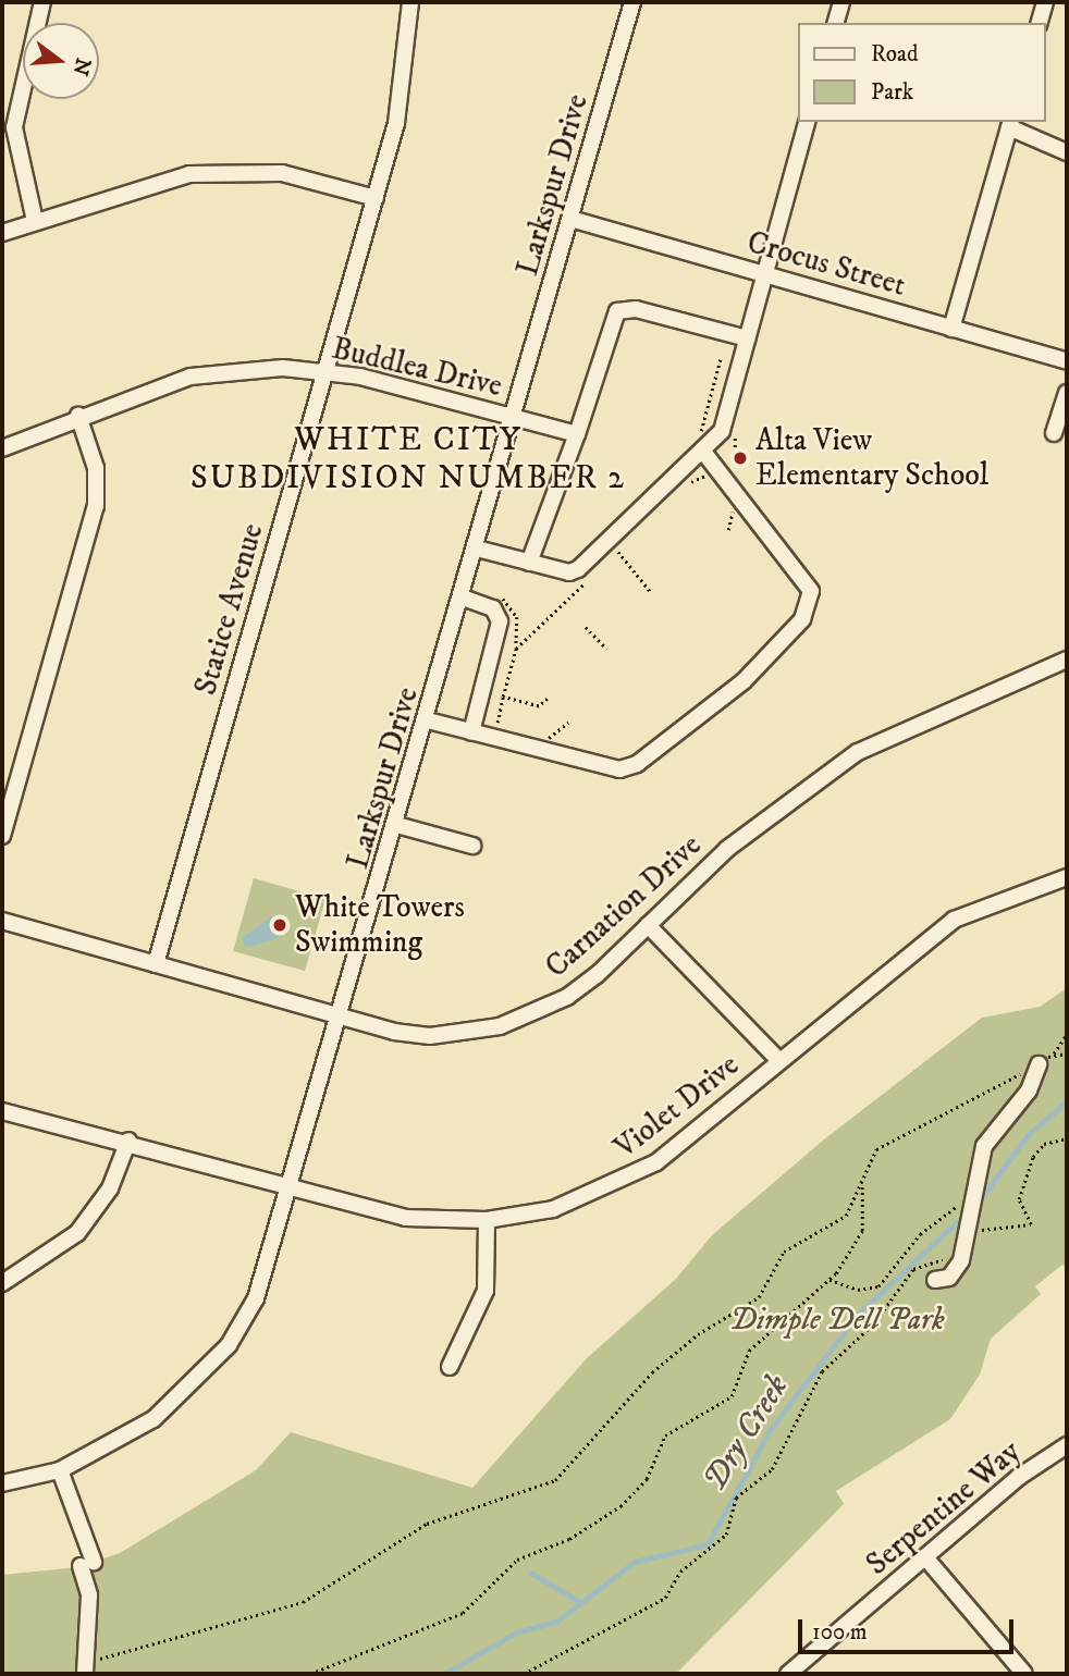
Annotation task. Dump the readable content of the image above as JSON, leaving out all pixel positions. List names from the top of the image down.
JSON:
{
  "streets": {
    "street": [
      "Larkspur Drive",
      "Crocus Street",
      "Buddlea Drive",
      "Statice Avenue",
      "Carnation Drive",
      "Violet Drive",
      "Serpentine Way"
    ]
  },
  "crossings": [
    ["Larkspur Drive", "Crocus Street"],
    ["Larkspur Drive", "Buddlea Drive"],
    ["Larkspur Drive", "Carnation Drive"],
    ["Larkspur Drive", "Violet Drive"],
    ["Buddlea Drive", "Statice Avenue"],
    ["Statice Avenue", "Carnation Drive"]
  ],
  "districts": ["WHITE CITY SUBDIVISION NUMBER 2"],
  "water": ["Dry Creek"],
  "parks": ["Dimple Dell Park"],
  "places": ["Alta View Elementary School", "White Towers Swimming"],
  "legend": ["Road", "Park"],
  "scale_bar": "100 m",
  "north": "right"
}
